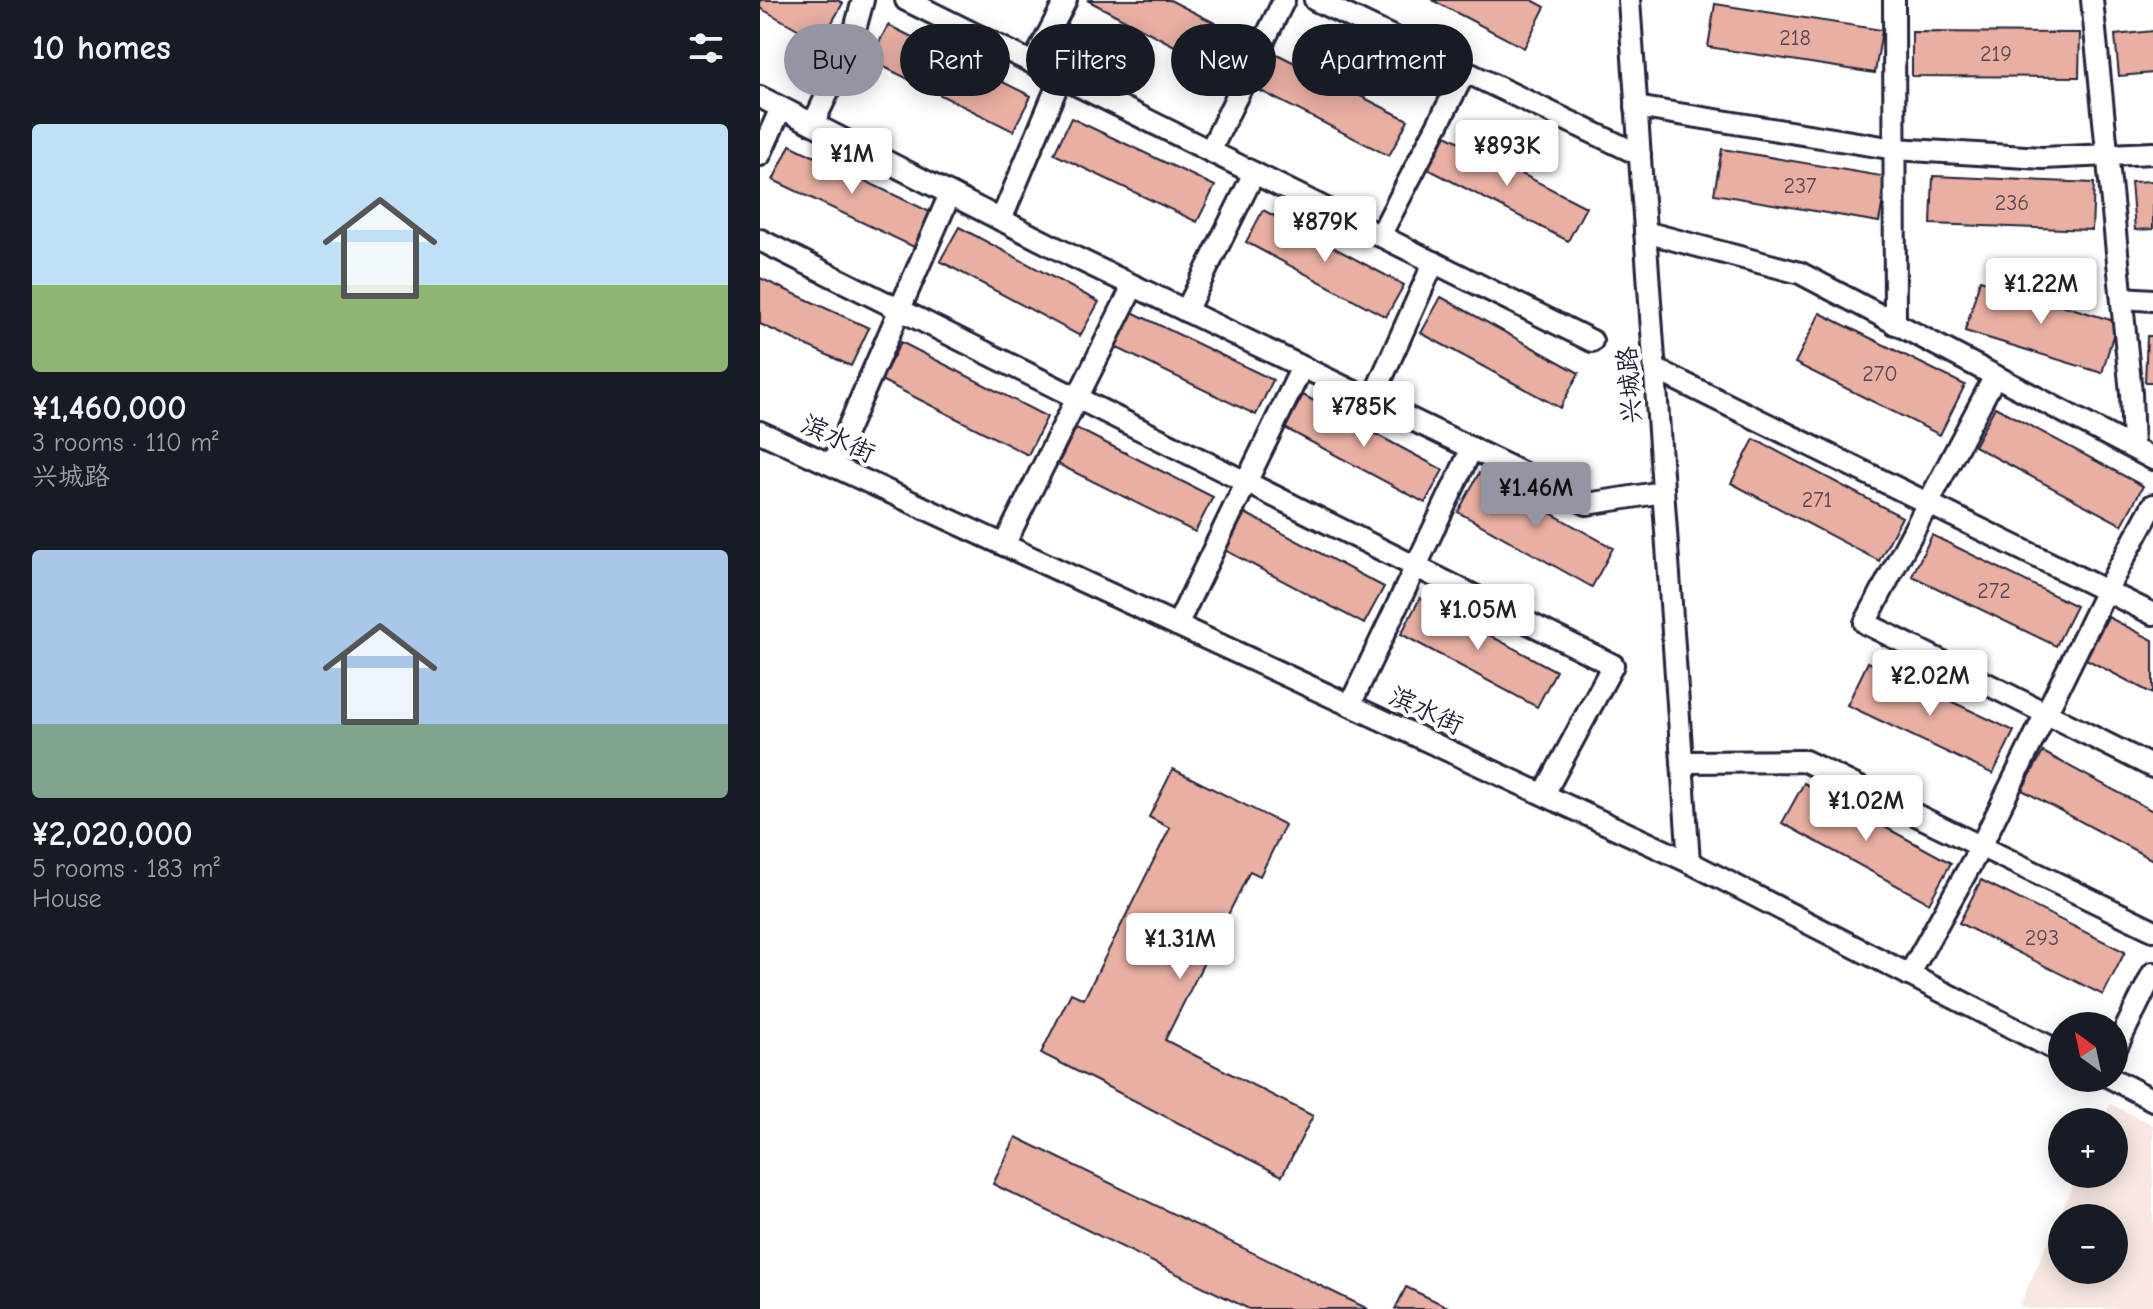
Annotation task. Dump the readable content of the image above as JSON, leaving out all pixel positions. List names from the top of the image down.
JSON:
{
  "streets": {
    "street": ["兴城路", "滨水街"]
  },
  "crossings": [
    ["兴城路", "滨水街"]
  ],
  "house_numbers": [
    "218",
    "219",
    "237",
    "236",
    "270",
    "271",
    "272",
    "293"
  ],
  "north": "top left",
  "page": {
    "heading": "10 homes",
    "chip": [
      "Buy",
      "Rent",
      "Filters",
      "New",
      "Apartment"
    ],
    "list": [
      {
        "name": "¥1,460,000",
        "note": "3 rooms · 110 m² · 兴城路"
      },
      {
        "name": "¥2,020,000",
        "note": "5 rooms · 183 m² · House"
      }
    ],
    "price": [
      "¥893K",
      "¥1M",
      "¥879K",
      "¥1.22M",
      "¥785K",
      "¥1.46M",
      "¥1.05M",
      "¥2.02M",
      "¥1.02M",
      "¥1.31M"
    ],
    "map_buttons": ["+", "−"]
  }
}
